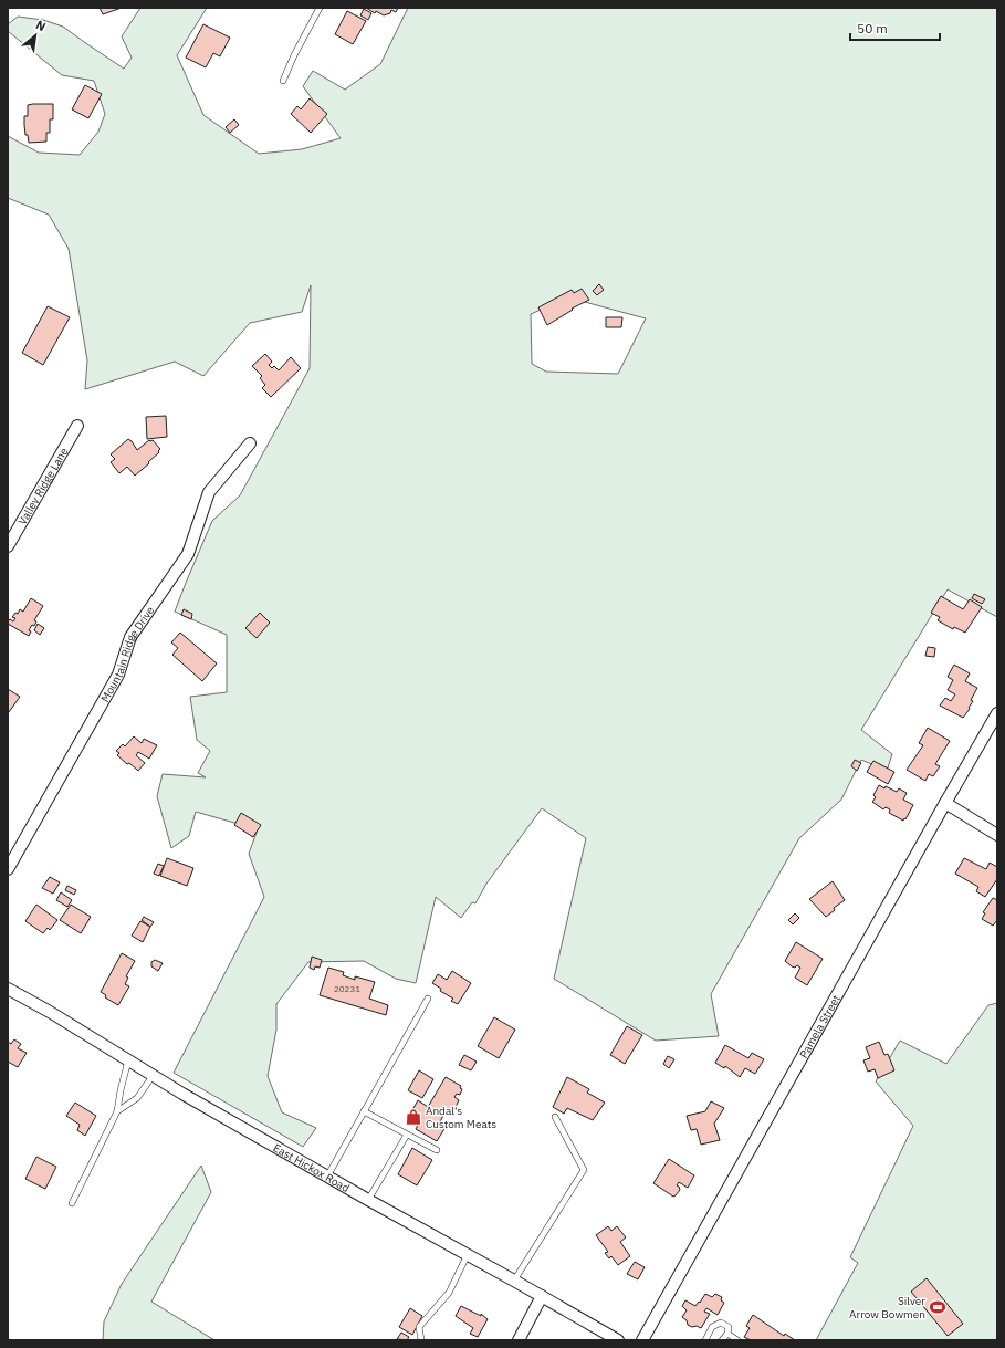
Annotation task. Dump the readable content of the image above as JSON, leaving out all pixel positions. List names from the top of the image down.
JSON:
{
  "streets": {
    "street": [
      "Valley Ridge Lane",
      "Mountain Ridge Drive",
      "Pamela Street",
      "East Hickox Road"
    ]
  },
  "places": {
    "shop": ["Andal's Custom Meats"],
    "sports": ["Silver Arrow Bowmen"]
  },
  "house_numbers": ["20231"],
  "scale_bar": "50 m",
  "north": "top right"
}
